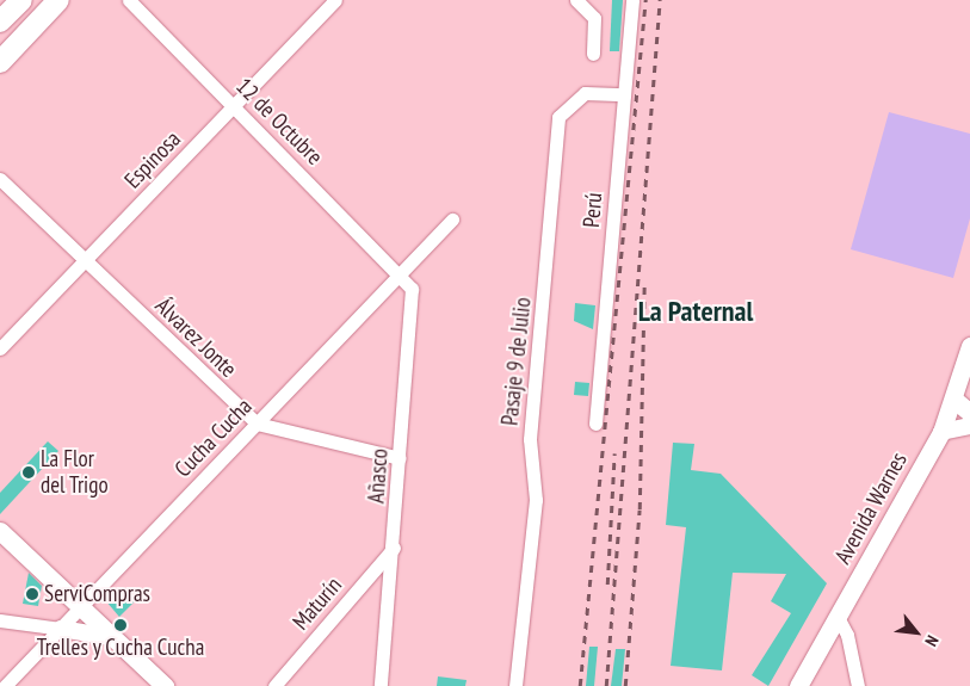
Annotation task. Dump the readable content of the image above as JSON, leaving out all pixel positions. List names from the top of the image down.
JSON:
{
  "streets": {
    "main road": ["Avenida Warnes"],
    "street": [
      "12 de Octubre",
      "Espinosa",
      "Perú",
      "Álvarez Jonte",
      "Pasaje 9 de Julio",
      "Cucha Cucha",
      "Añasco",
      "Maturín"
    ]
  },
  "crossings": [
    ["12 de Octubre", "Espinosa"],
    ["12 de Octubre", "Cucha Cucha"],
    ["12 de Octubre", "Añasco"],
    ["Espinosa", "Álvarez Jonte"],
    ["Perú", "Pasaje 9 de Julio"],
    ["Álvarez Jonte", "Cucha Cucha"],
    ["Álvarez Jonte", "Añasco"],
    ["Cucha Cucha", "Añasco"],
    ["Añasco", "Maturín"]
  ],
  "districts": ["La Paternal"],
  "places": ["La Flor del Trigo", "ServiCompras", "Trelles y Cucha Cucha"],
  "north": "bottom right"
}
